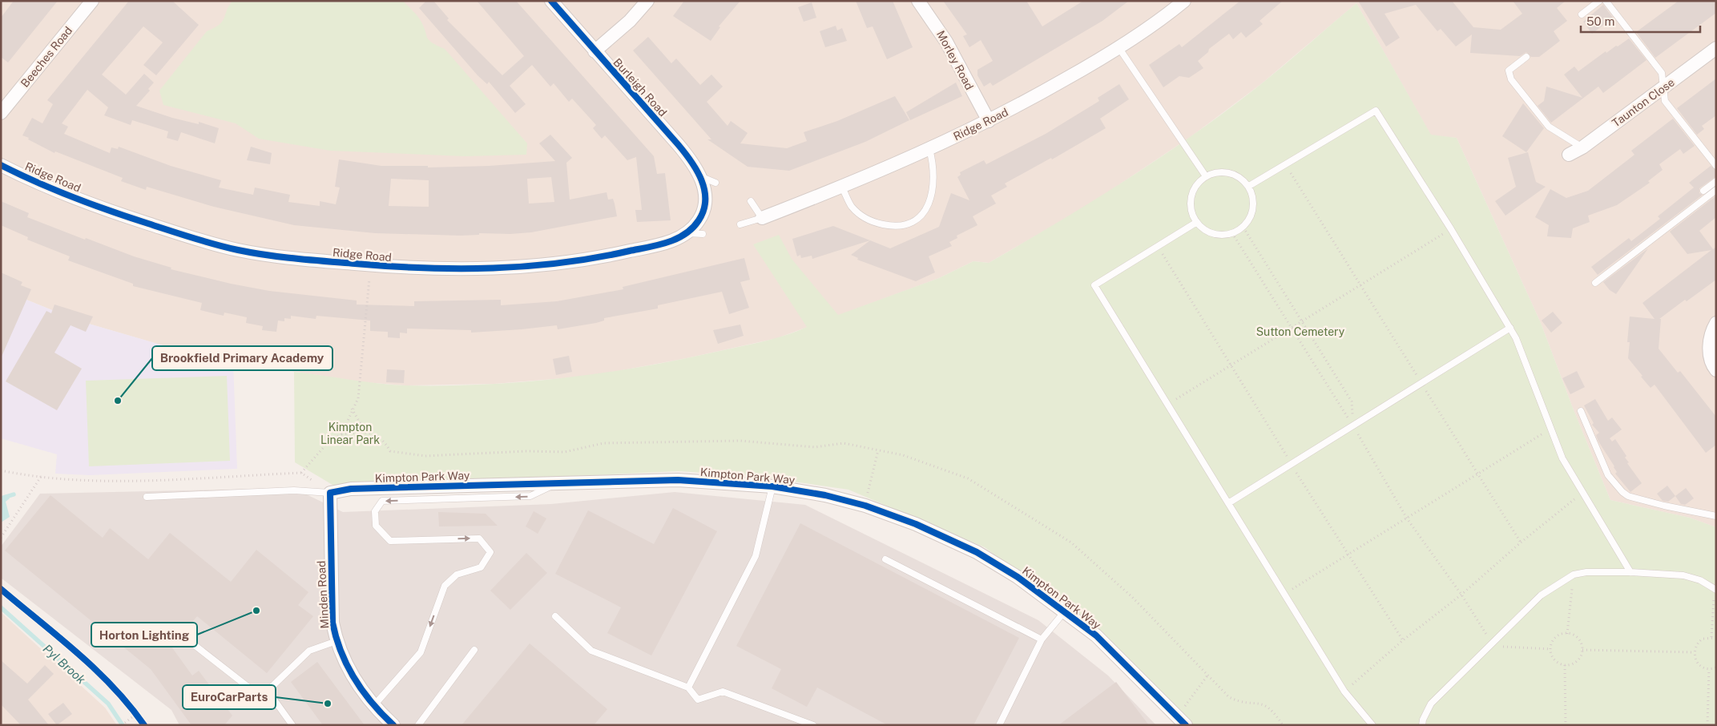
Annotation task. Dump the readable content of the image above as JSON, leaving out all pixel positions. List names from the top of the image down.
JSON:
{
  "streets": {
    "street": [
      "Beeches Road",
      "Morley Road",
      "Burleigh Road",
      "Taunton Close",
      "Ridge Road",
      "Kimpton Park Way",
      "Minden Road"
    ]
  },
  "crossings": [
    ["Morley Road", "Ridge Road"],
    ["Burleigh Road", "Ridge Road"],
    ["Kimpton Park Way", "Minden Road"]
  ],
  "water": ["Pyl Brook"],
  "parks": ["Sutton Cemetery", "Kimpton Linear Park"],
  "places": ["Brookfield Primary Academy", "Horton Lighting", "EuroCarParts"],
  "scale_bar": "50 m"
}
